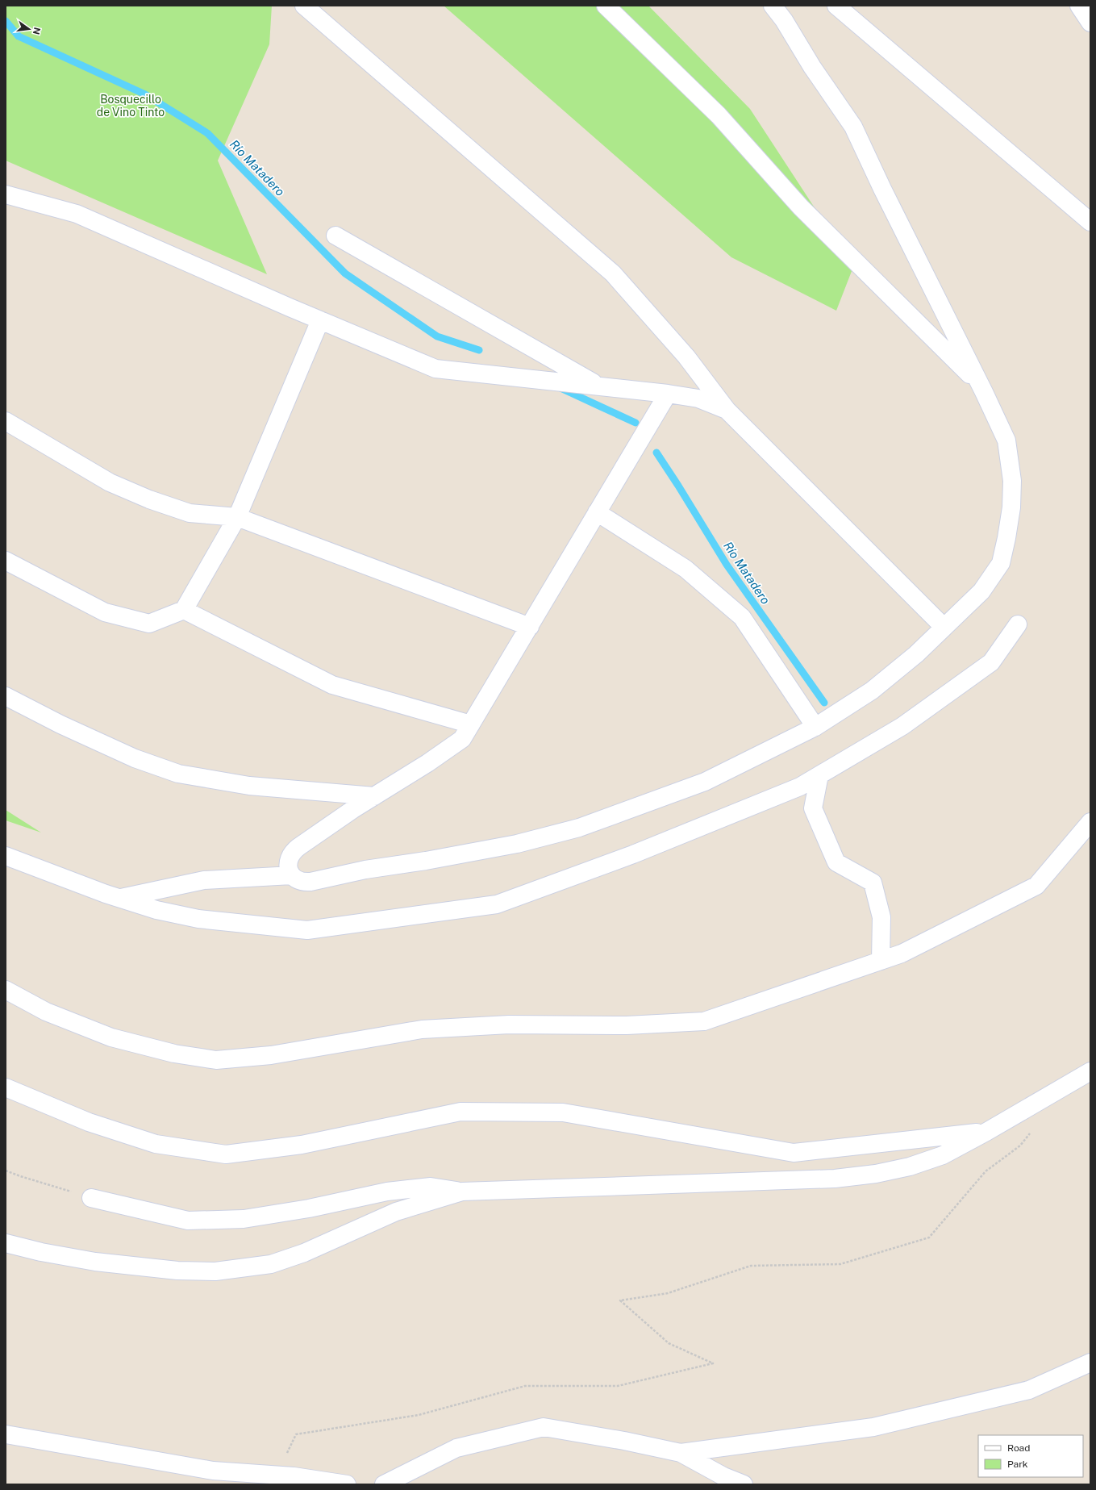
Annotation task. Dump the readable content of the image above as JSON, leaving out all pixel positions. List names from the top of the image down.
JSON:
{
  "water": ["Río Matadero"],
  "parks": ["Bosquecillo de Vino Tinto"],
  "legend": ["Road", "Park"],
  "north": "right"
}
